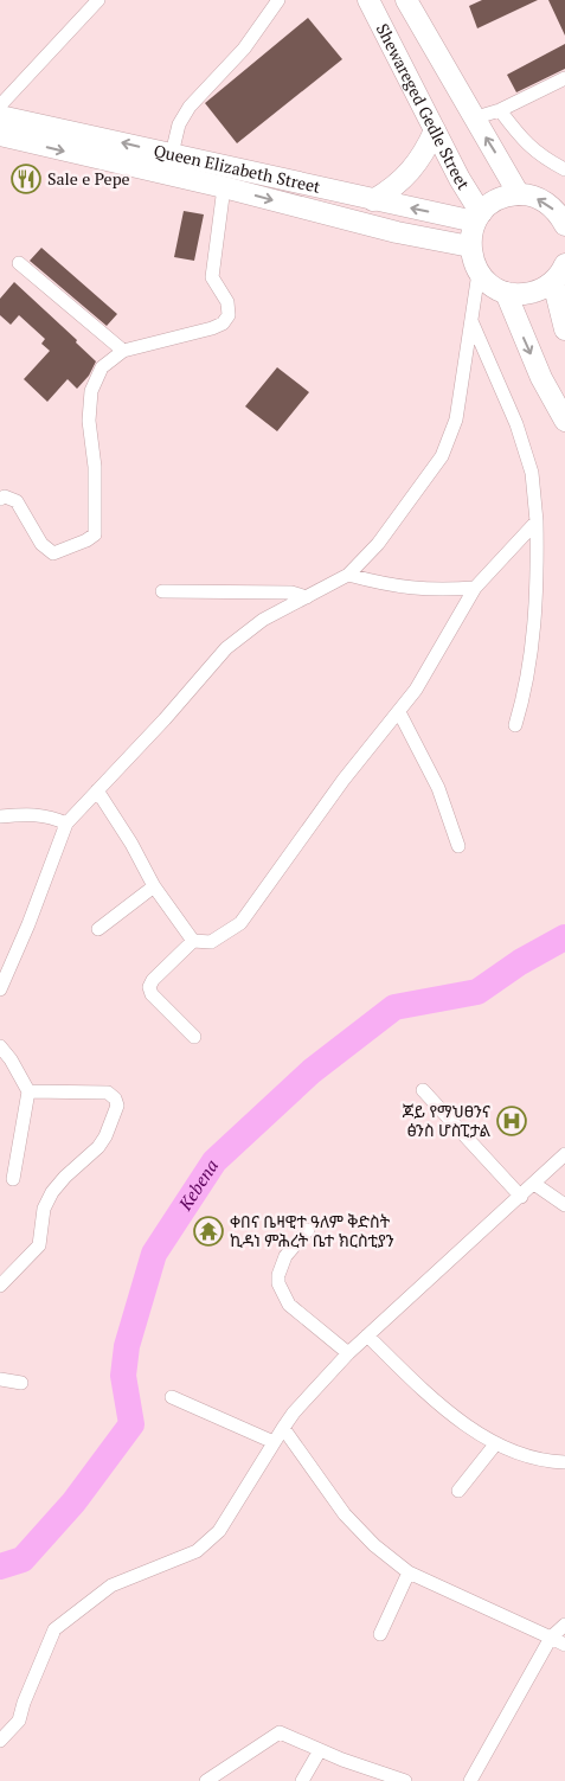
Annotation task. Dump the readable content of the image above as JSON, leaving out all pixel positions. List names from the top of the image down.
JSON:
{
  "streets": {
    "main road": ["Shewareged Gedle Street", "Queen Elizabeth Street"]
  },
  "crossings": [
    ["Shewareged Gedle Street", "Queen Elizabeth Street"]
  ],
  "water": ["Kebena"],
  "places": {
    "restaurant": ["Sale e Pepe"],
    "hospital": ["ጆይ የማህፀንና ፅንስ ሆስፒታል"],
    "temple": ["ቀበና ቤዛዊተ ዓለም ቅድስት ኪዳነ ምሕረት ቤተ ክርስቲያን"]
  }
}
